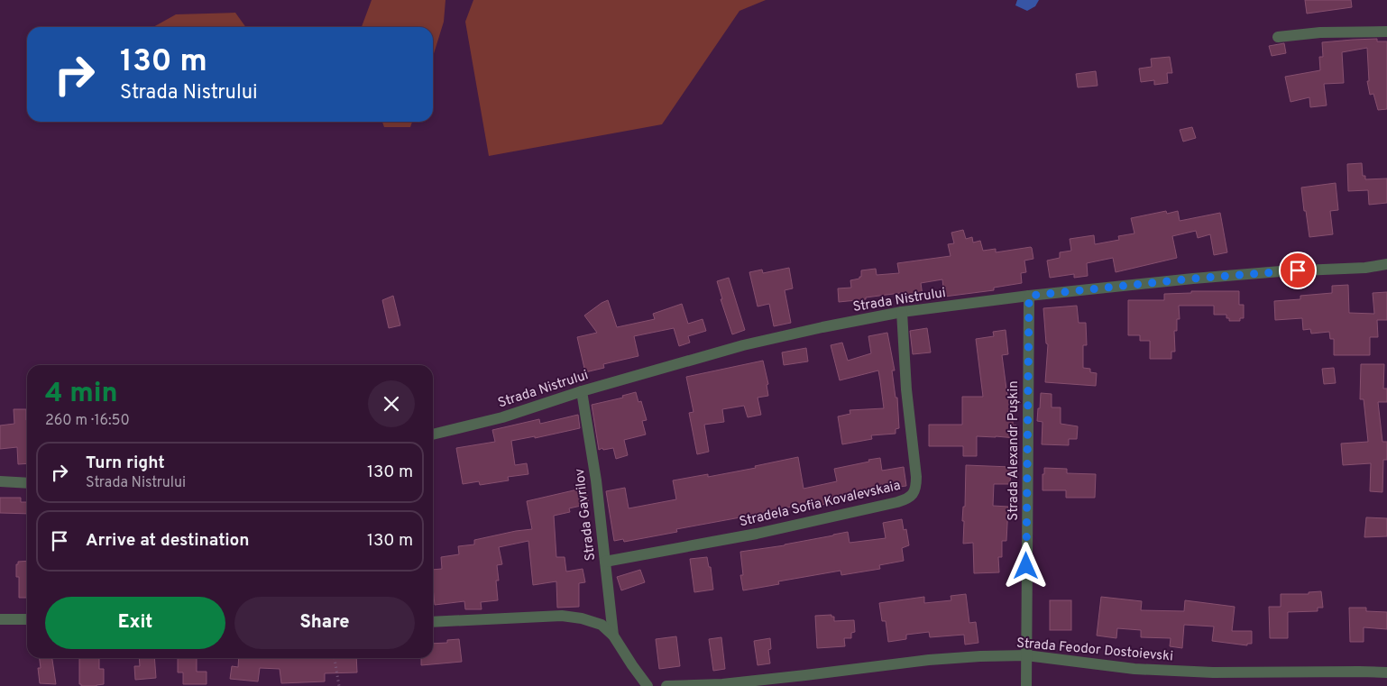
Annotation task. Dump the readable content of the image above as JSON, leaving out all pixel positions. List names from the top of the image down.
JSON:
{
  "streets": {
    "street": [
      "Strada Nistrului",
      "Strada Alexandr Pușkin",
      "Stradela Sofia Kovalevskaia",
      "Strada Gavrilov",
      "Strada Feodor Dostoievski"
    ]
  },
  "crossings": [
    ["Strada Nistrului", "Strada Alexandr Pușkin"],
    ["Strada Nistrului", "Stradela Sofia Kovalevskaia"],
    ["Strada Nistrului", "Strada Gavrilov"],
    ["Strada Alexandr Pușkin", "Strada Feodor Dostoievski"],
    ["Stradela Sofia Kovalevskaia", "Strada Gavrilov"]
  ],
  "page": {
    "turn": ["130 m", "Strada Nistrului"],
    "heading": ["4 min", "260 m · 16:50"],
    "list": [
      {
        "name": "Turn right",
        "note": "Strada Nistrului",
        "value": "130 m"
      },
      {
        "name": "Arrive at destination",
        "value": "130 m"
      }
    ],
    "buttons": ["Exit", "Share"]
  }
}
